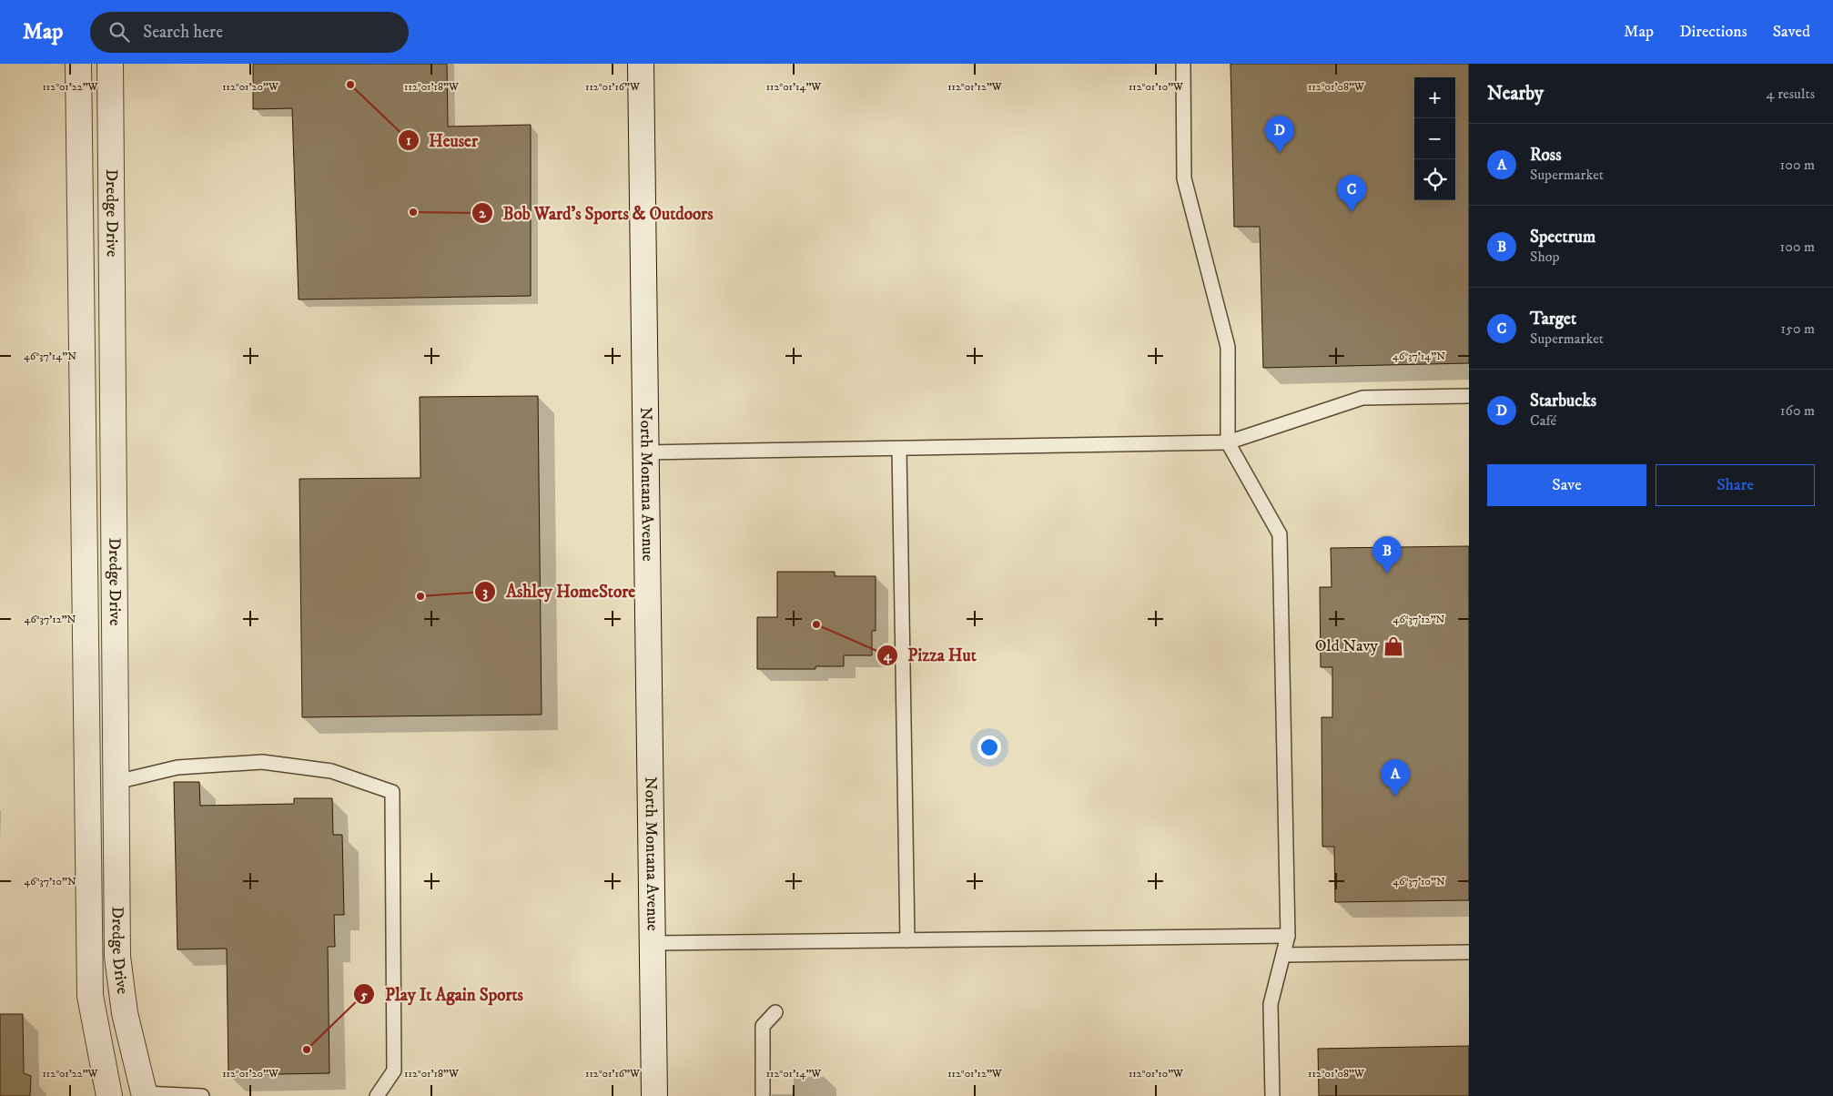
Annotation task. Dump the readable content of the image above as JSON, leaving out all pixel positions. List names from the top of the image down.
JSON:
{
  "streets": {
    "street": ["Dredge Drive", "North Montana Avenue"]
  },
  "places": {
    "other": [
      "Heuser",
      "Bob Ward's Sports & Outdoors",
      "Ashley HomeStore",
      "Pizza Hut",
      "Play It Again Sports"
    ],
    "shop": ["Old Navy"]
  },
  "page": {
    "header": "Map",
    "search": "Search here",
    "nav": ["Map", "Directions", "Saved"],
    "heading": ["Nearby", "4 results"],
    "map_buttons": ["+", "−"],
    "pins": [
      "D",
      "C",
      "B",
      "A"
    ],
    "list": [
      {
        "mark": "A",
        "name": "Ross",
        "note": "Supermarket",
        "value": "100 m"
      },
      {
        "mark": "B",
        "name": "Spectrum",
        "note": "Shop",
        "value": "100 m"
      },
      {
        "mark": "C",
        "name": "Target",
        "note": "Supermarket",
        "value": "150 m"
      },
      {
        "mark": "D",
        "name": "Starbucks",
        "note": "Café",
        "value": "160 m"
      }
    ],
    "buttons": ["Save", "Share"]
  },
  "coordinates": [
    "112°01'22\"W",
    "112°01'20\"W",
    "112°01'18\"W",
    "112°01'16\"W",
    "112°01'14\"W",
    "112°01'12\"W",
    "112°01'10\"W",
    "112°01'08\"W",
    "46°37'14\"N",
    "46°37'12\"N",
    "46°37'10\"N"
  ]
}
